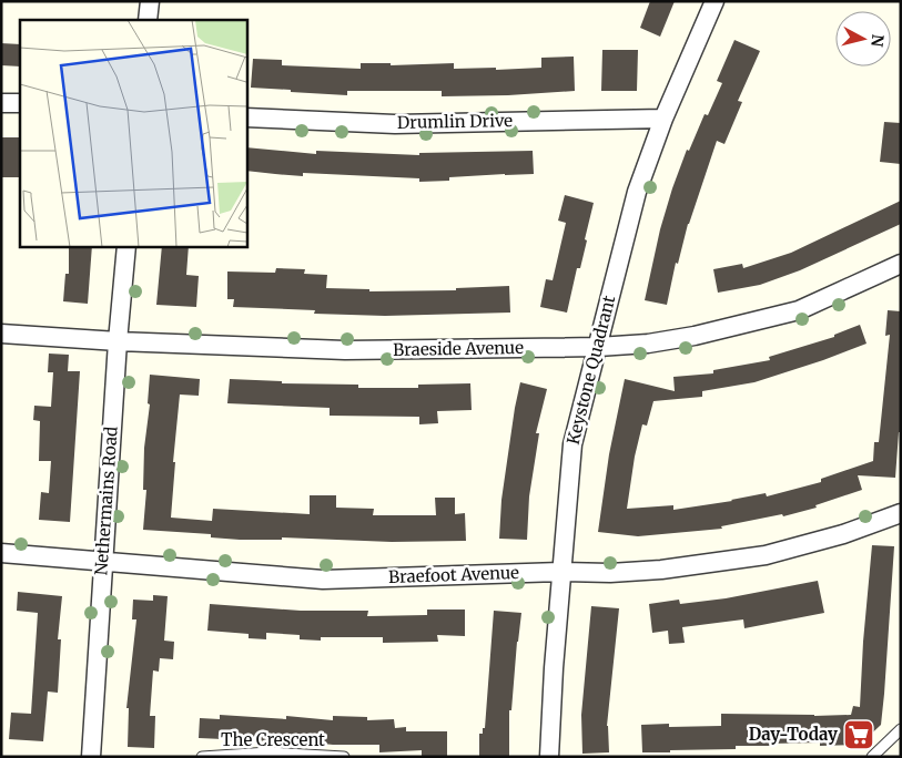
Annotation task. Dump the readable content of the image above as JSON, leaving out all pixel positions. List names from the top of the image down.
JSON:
{
  "streets": {
    "street": [
      "Drumlin Drive",
      "Braeside Avenue",
      "Keystone Quadrant",
      "Nethermains Road",
      "Braefoot Avenue"
    ],
    "lane": ["The Crescent"]
  },
  "crossings": [
    ["Drumlin Drive", "Keystone Quadrant"],
    ["Braeside Avenue", "Keystone Quadrant"],
    ["Braeside Avenue", "Nethermains Road"],
    ["Keystone Quadrant", "Braefoot Avenue"],
    ["Nethermains Road", "Braefoot Avenue"]
  ],
  "places": {
    "supermarket": ["Day-Today"]
  },
  "north": "right"
}
